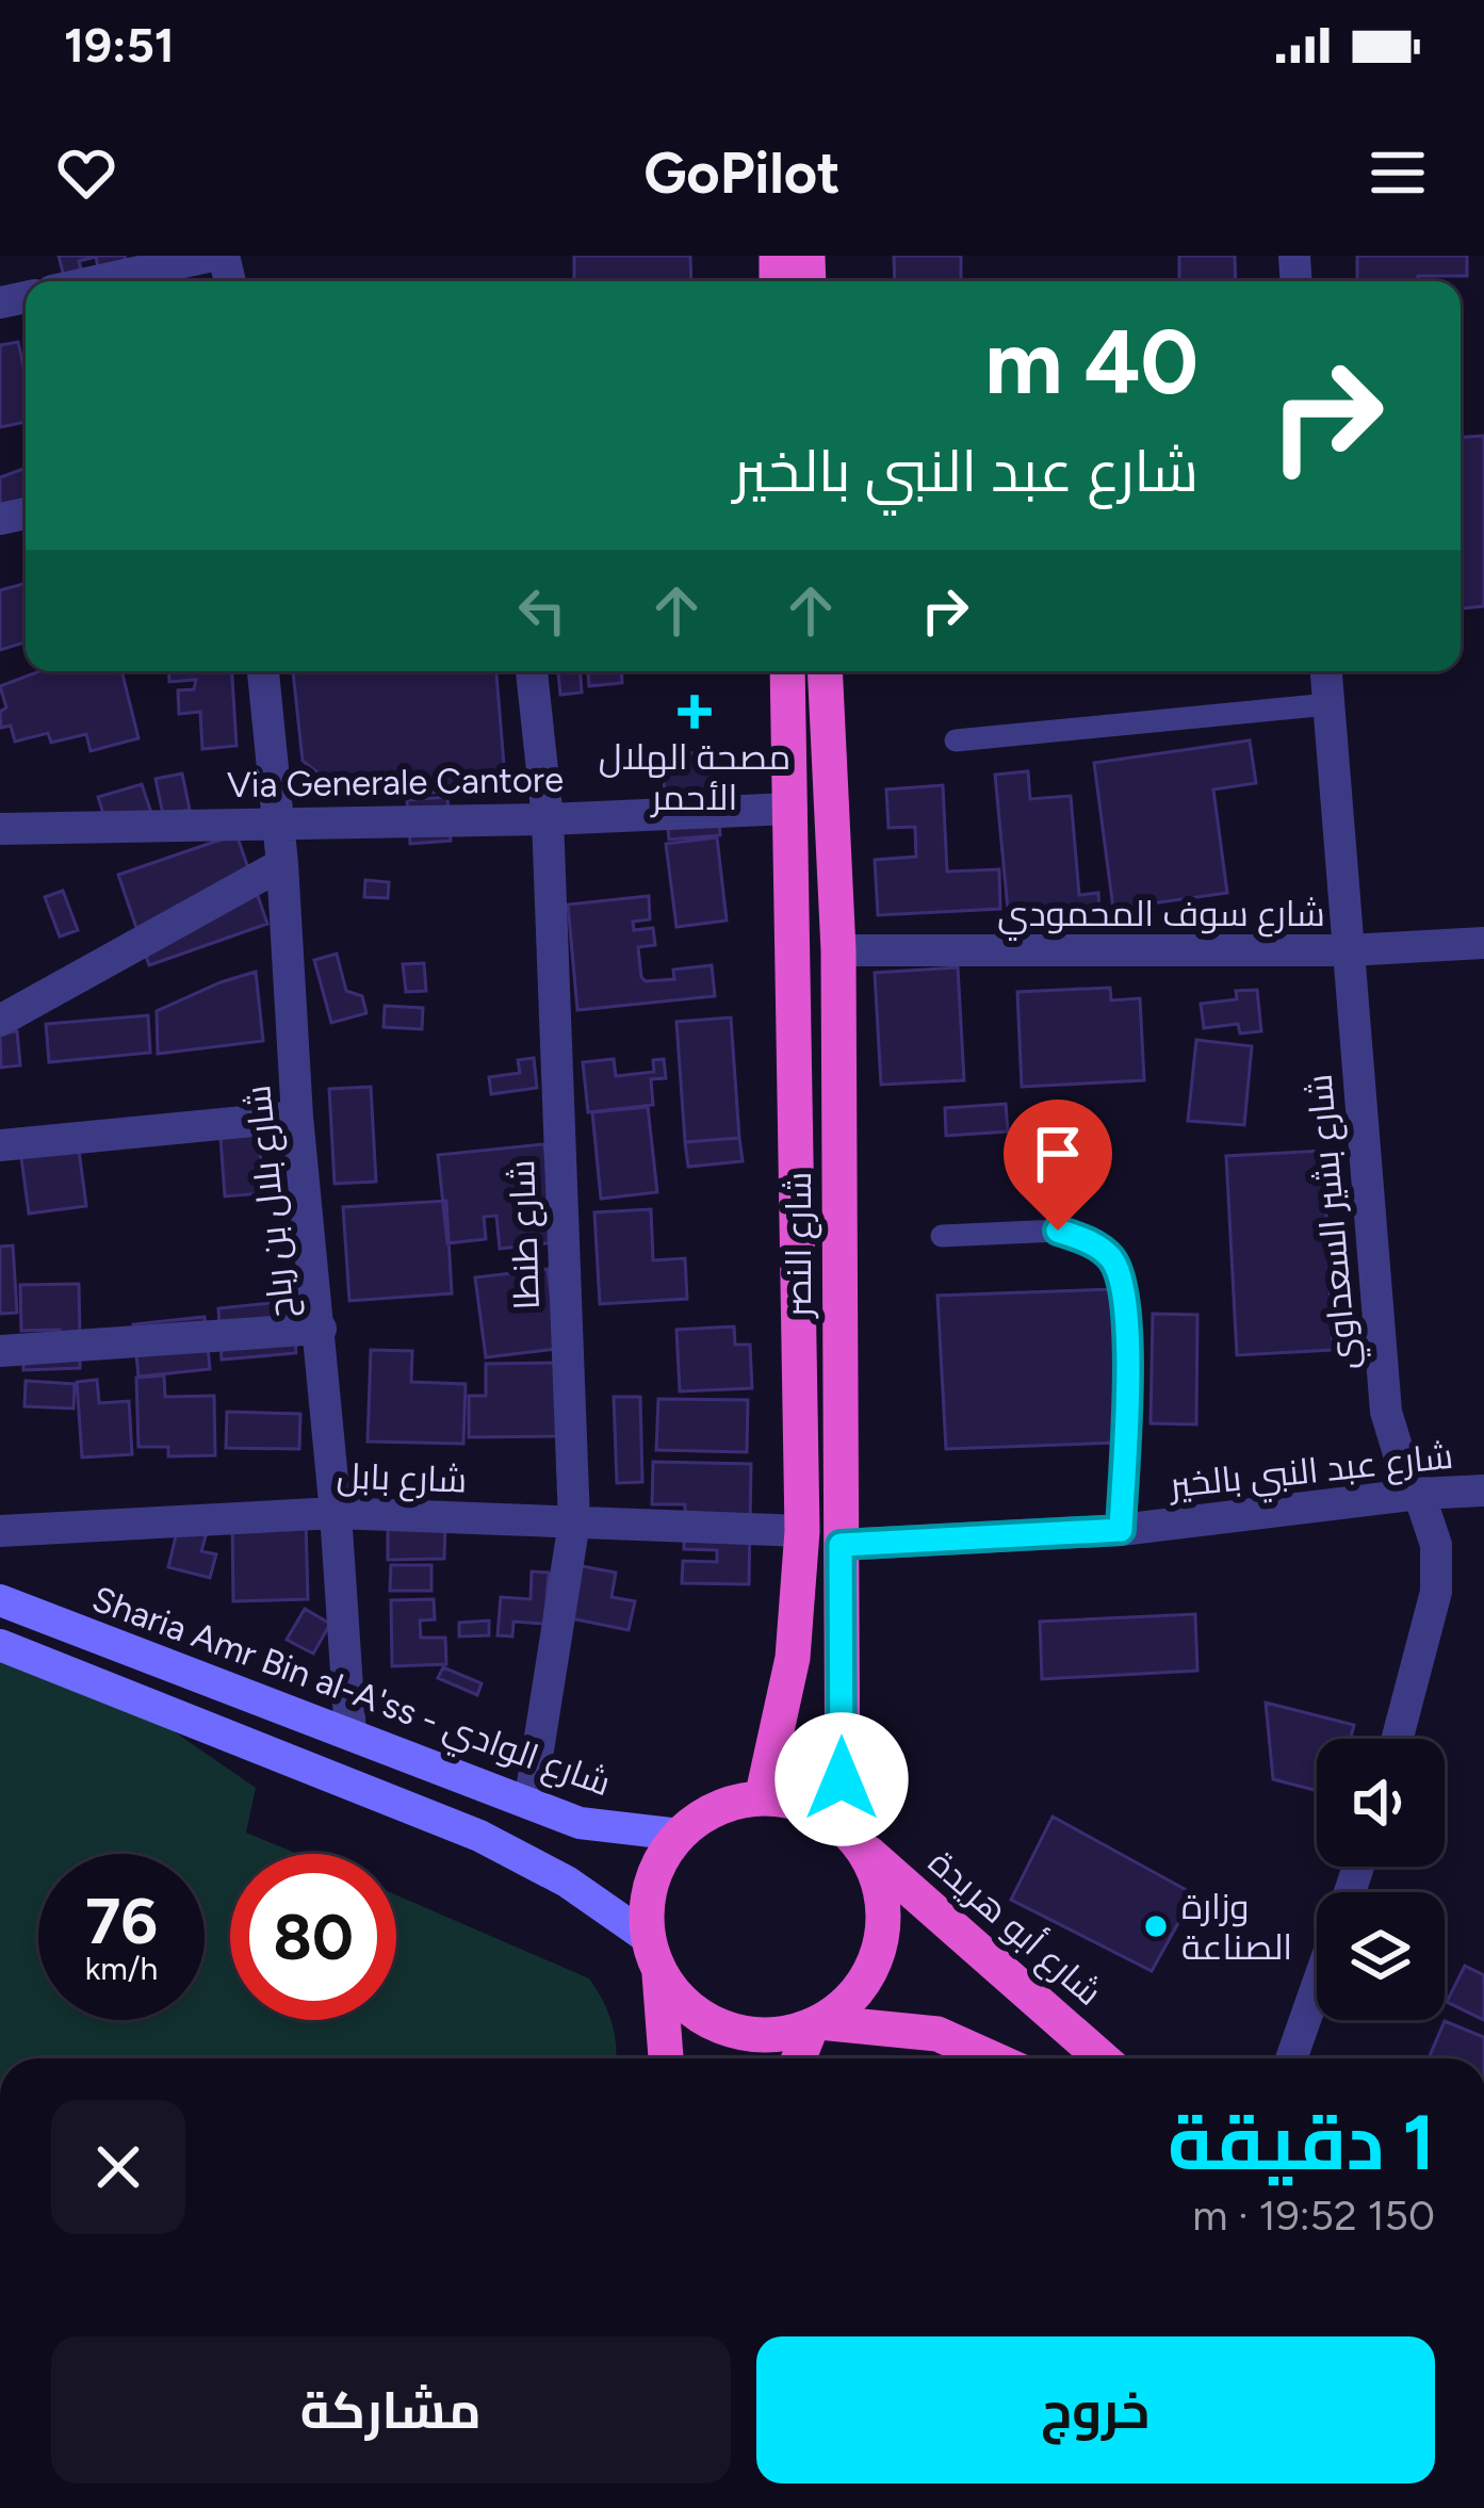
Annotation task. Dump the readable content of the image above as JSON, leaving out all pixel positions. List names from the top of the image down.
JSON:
{
  "streets": {
    "highway": ["شارع النصر", "شارع أبو هريدة"],
    "main road": ["Sharia Amr Bin al-A'ss - شارع الوادي"],
    "street": [
      "Via Generale Cantore",
      "شارع سوف المحمودي",
      "شارع بلال بن رباح",
      "شارع بشير السعداوي",
      "شارع طنطا",
      "شارع عبد النبي بالخير",
      "شارع بابل"
    ]
  },
  "crossings": [
    ["Via Generale Cantore", "شارع بلال بن رباح"],
    ["Via Generale Cantore", "شارع طنطا"],
    ["Via Generale Cantore", "شارع النصر"],
    ["شارع سوف المحمودي", "شارع بشير السعداوي"],
    ["شارع سوف المحمودي", "شارع النصر"],
    ["شارع بلال بن رباح", "شارع بابل"],
    ["شارع بلال بن رباح", "Sharia Amr Bin al-A'ss - شارع الوادي"],
    ["شارع بشير السعداوي", "شارع عبد النبي بالخير"],
    ["شارع طنطا", "شارع بابل"],
    ["شارع طنطا", "Sharia Amr Bin al-A'ss - شارع الوادي"],
    ["شارع النصر", "شارع عبد النبي بالخير"],
    ["شارع النصر", "شارع بابل"],
    ["شارع النصر", "Sharia Amr Bin al-A'ss - شارع الوادي"],
    ["شارع النصر", "شارع أبو هريدة"],
    ["Sharia Amr Bin al-A'ss - شارع الوادي", "شارع أبو هريدة"]
  ],
  "places": {
    "health": ["مصحة الهلال الأحمر"],
    "other": ["وزارة الصناعة"]
  },
  "page": {
    "status": "19:51",
    "header": "GoPilot",
    "turn": ["40 m", "شارع عبد النبي بالخير"],
    "speed": "76 km/h",
    "limit": "80",
    "heading": ["1 دقيقة", "150 m · 19:52"],
    "buttons": ["خروج", "مشاركة"]
  }
}
